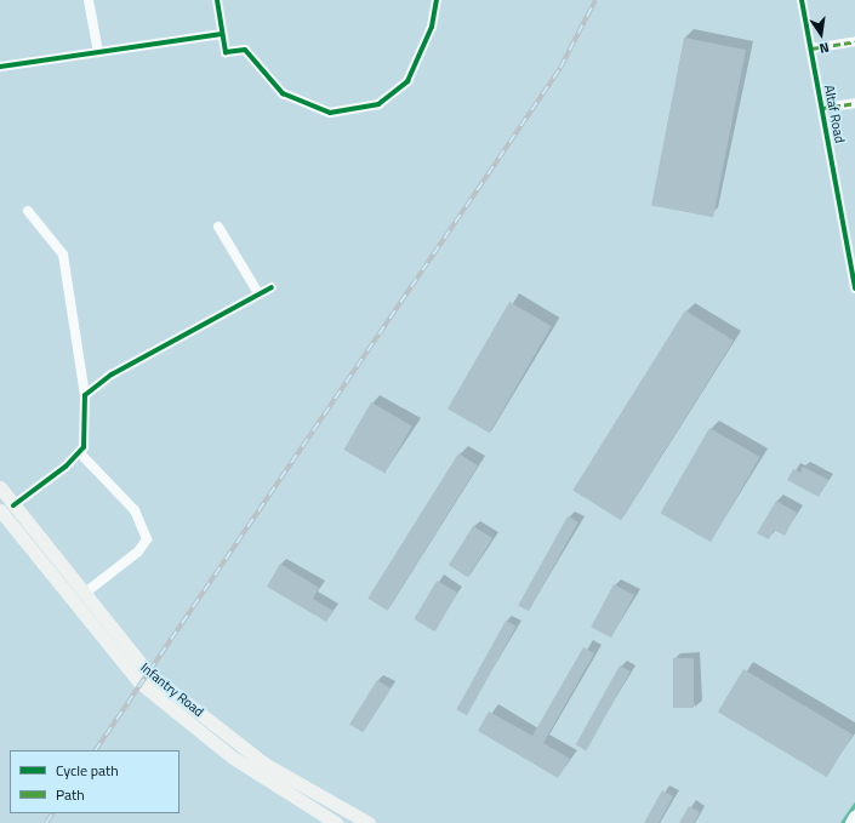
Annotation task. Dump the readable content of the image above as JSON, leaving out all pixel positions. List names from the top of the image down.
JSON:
{
  "streets": {
    "main road": ["Infantry Road"],
    "street": ["Altaf Road"]
  },
  "legend": ["Cycle path", "Path"],
  "north": "bottom"
}
